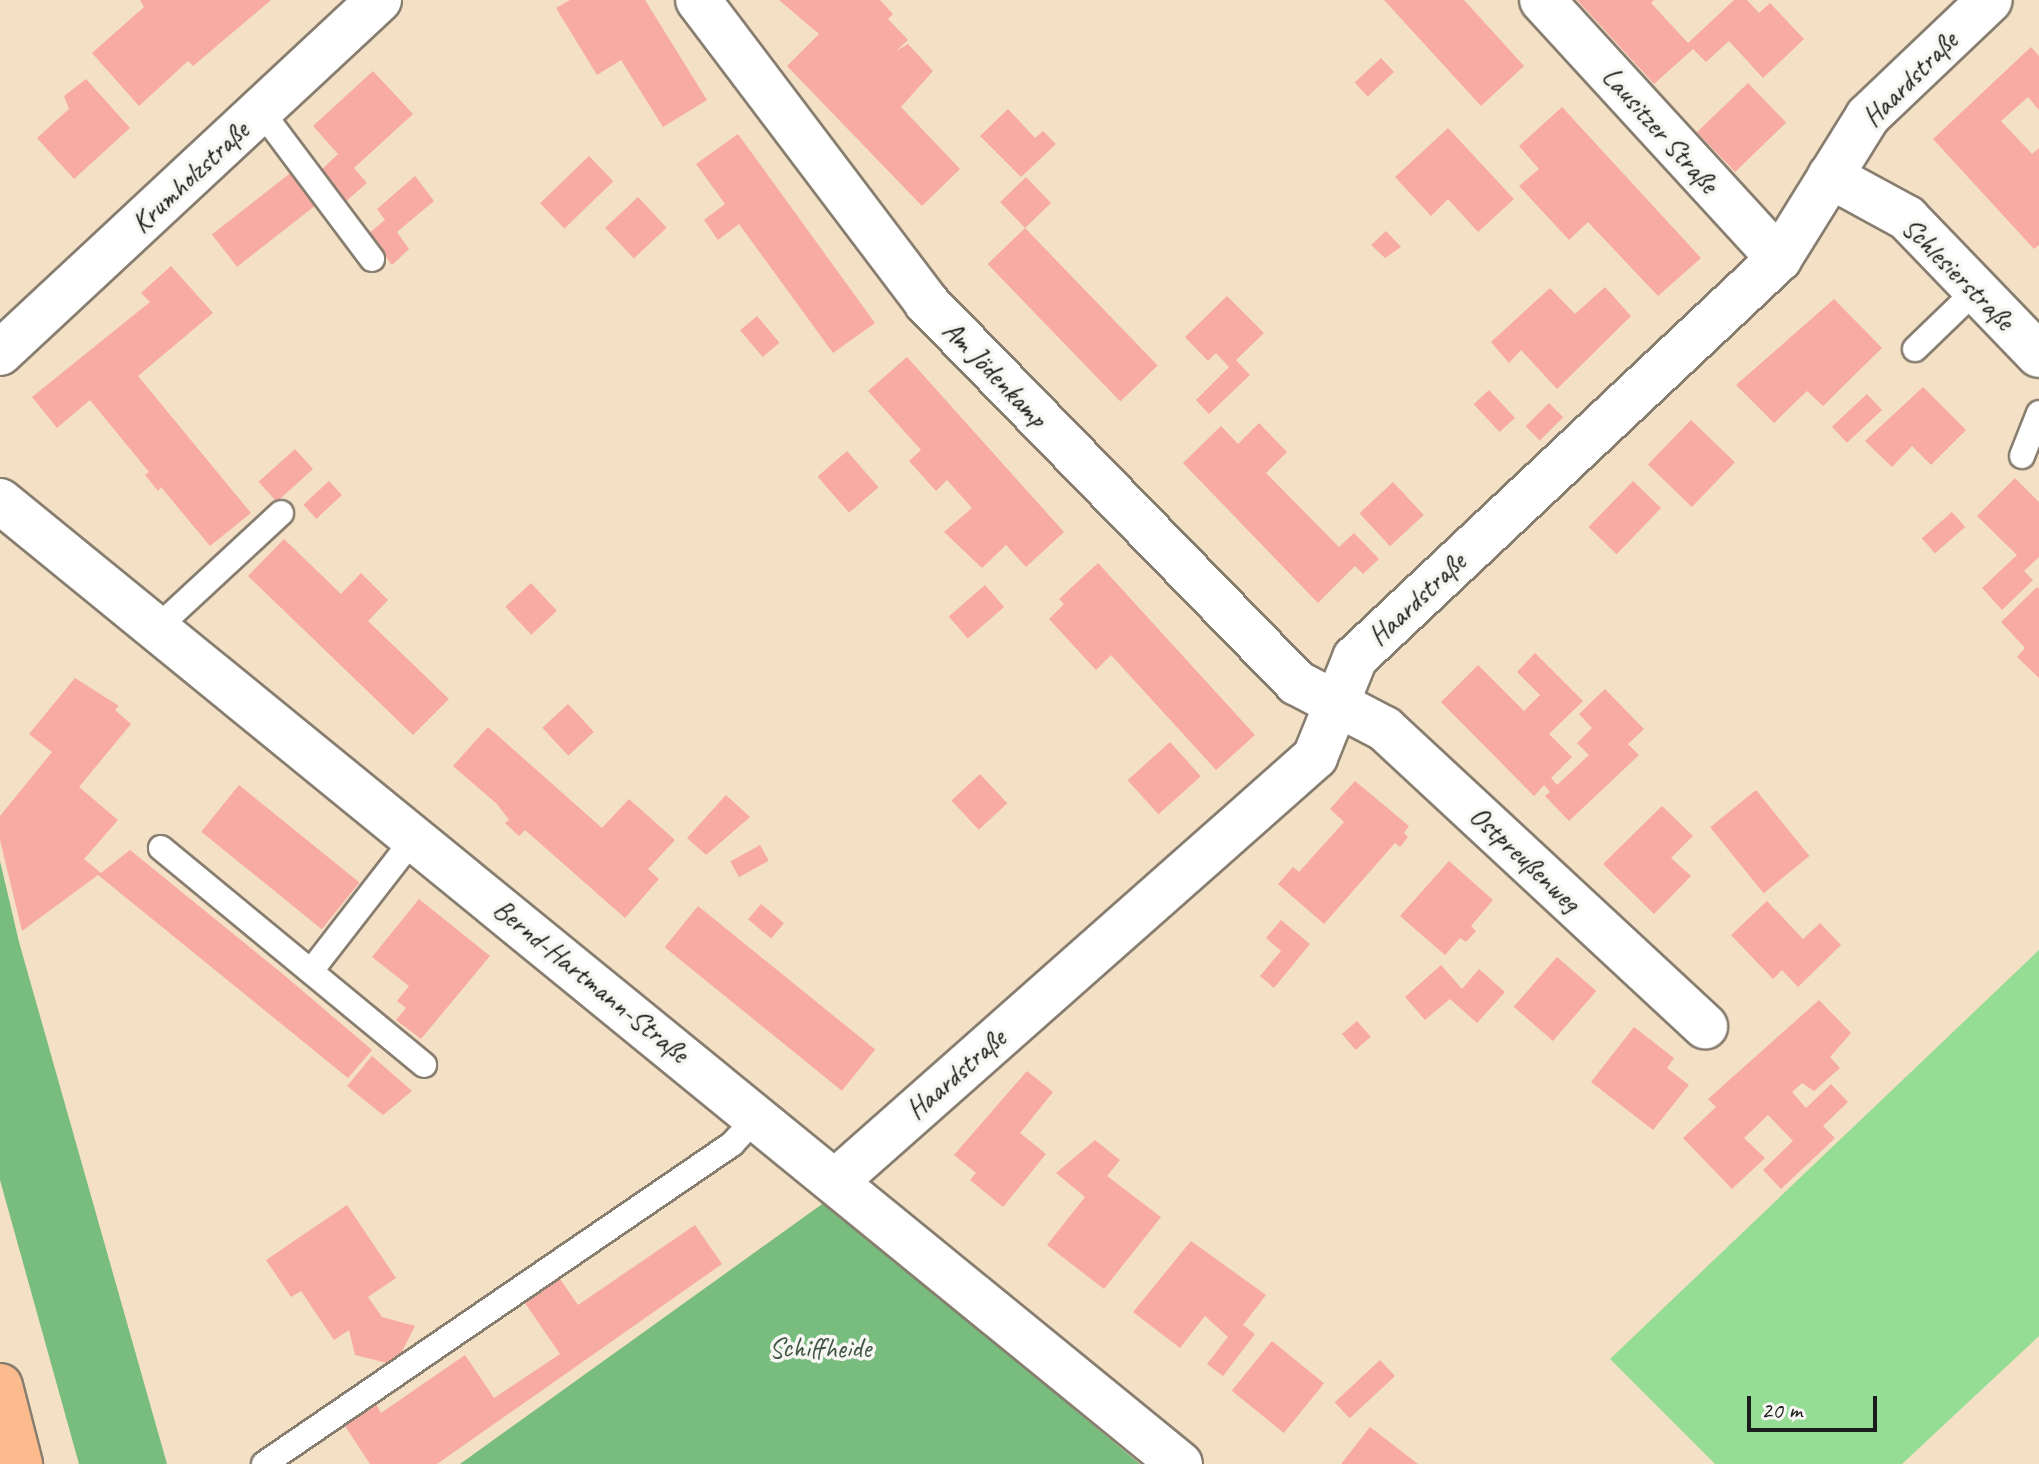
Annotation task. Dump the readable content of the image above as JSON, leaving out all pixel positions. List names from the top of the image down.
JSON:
{
  "streets": {
    "street": [
      "Haardstraße",
      "Lausitzer Straße",
      "Krumholzstraße",
      "Schlesierstraße",
      "Am Jödenkamp",
      "Ostpreußenweg",
      "Bernd-Hartmann-Straße"
    ]
  },
  "crossings": [
    ["Haardstraße", "Lausitzer Straße"],
    ["Haardstraße", "Schlesierstraße"],
    ["Haardstraße", "Am Jödenkamp"],
    ["Haardstraße", "Ostpreußenweg"],
    ["Haardstraße", "Bernd-Hartmann-Straße"],
    ["Am Jödenkamp", "Ostpreußenweg"]
  ],
  "parks": ["Schiffheide"],
  "scale_bar": "20 m"
}
